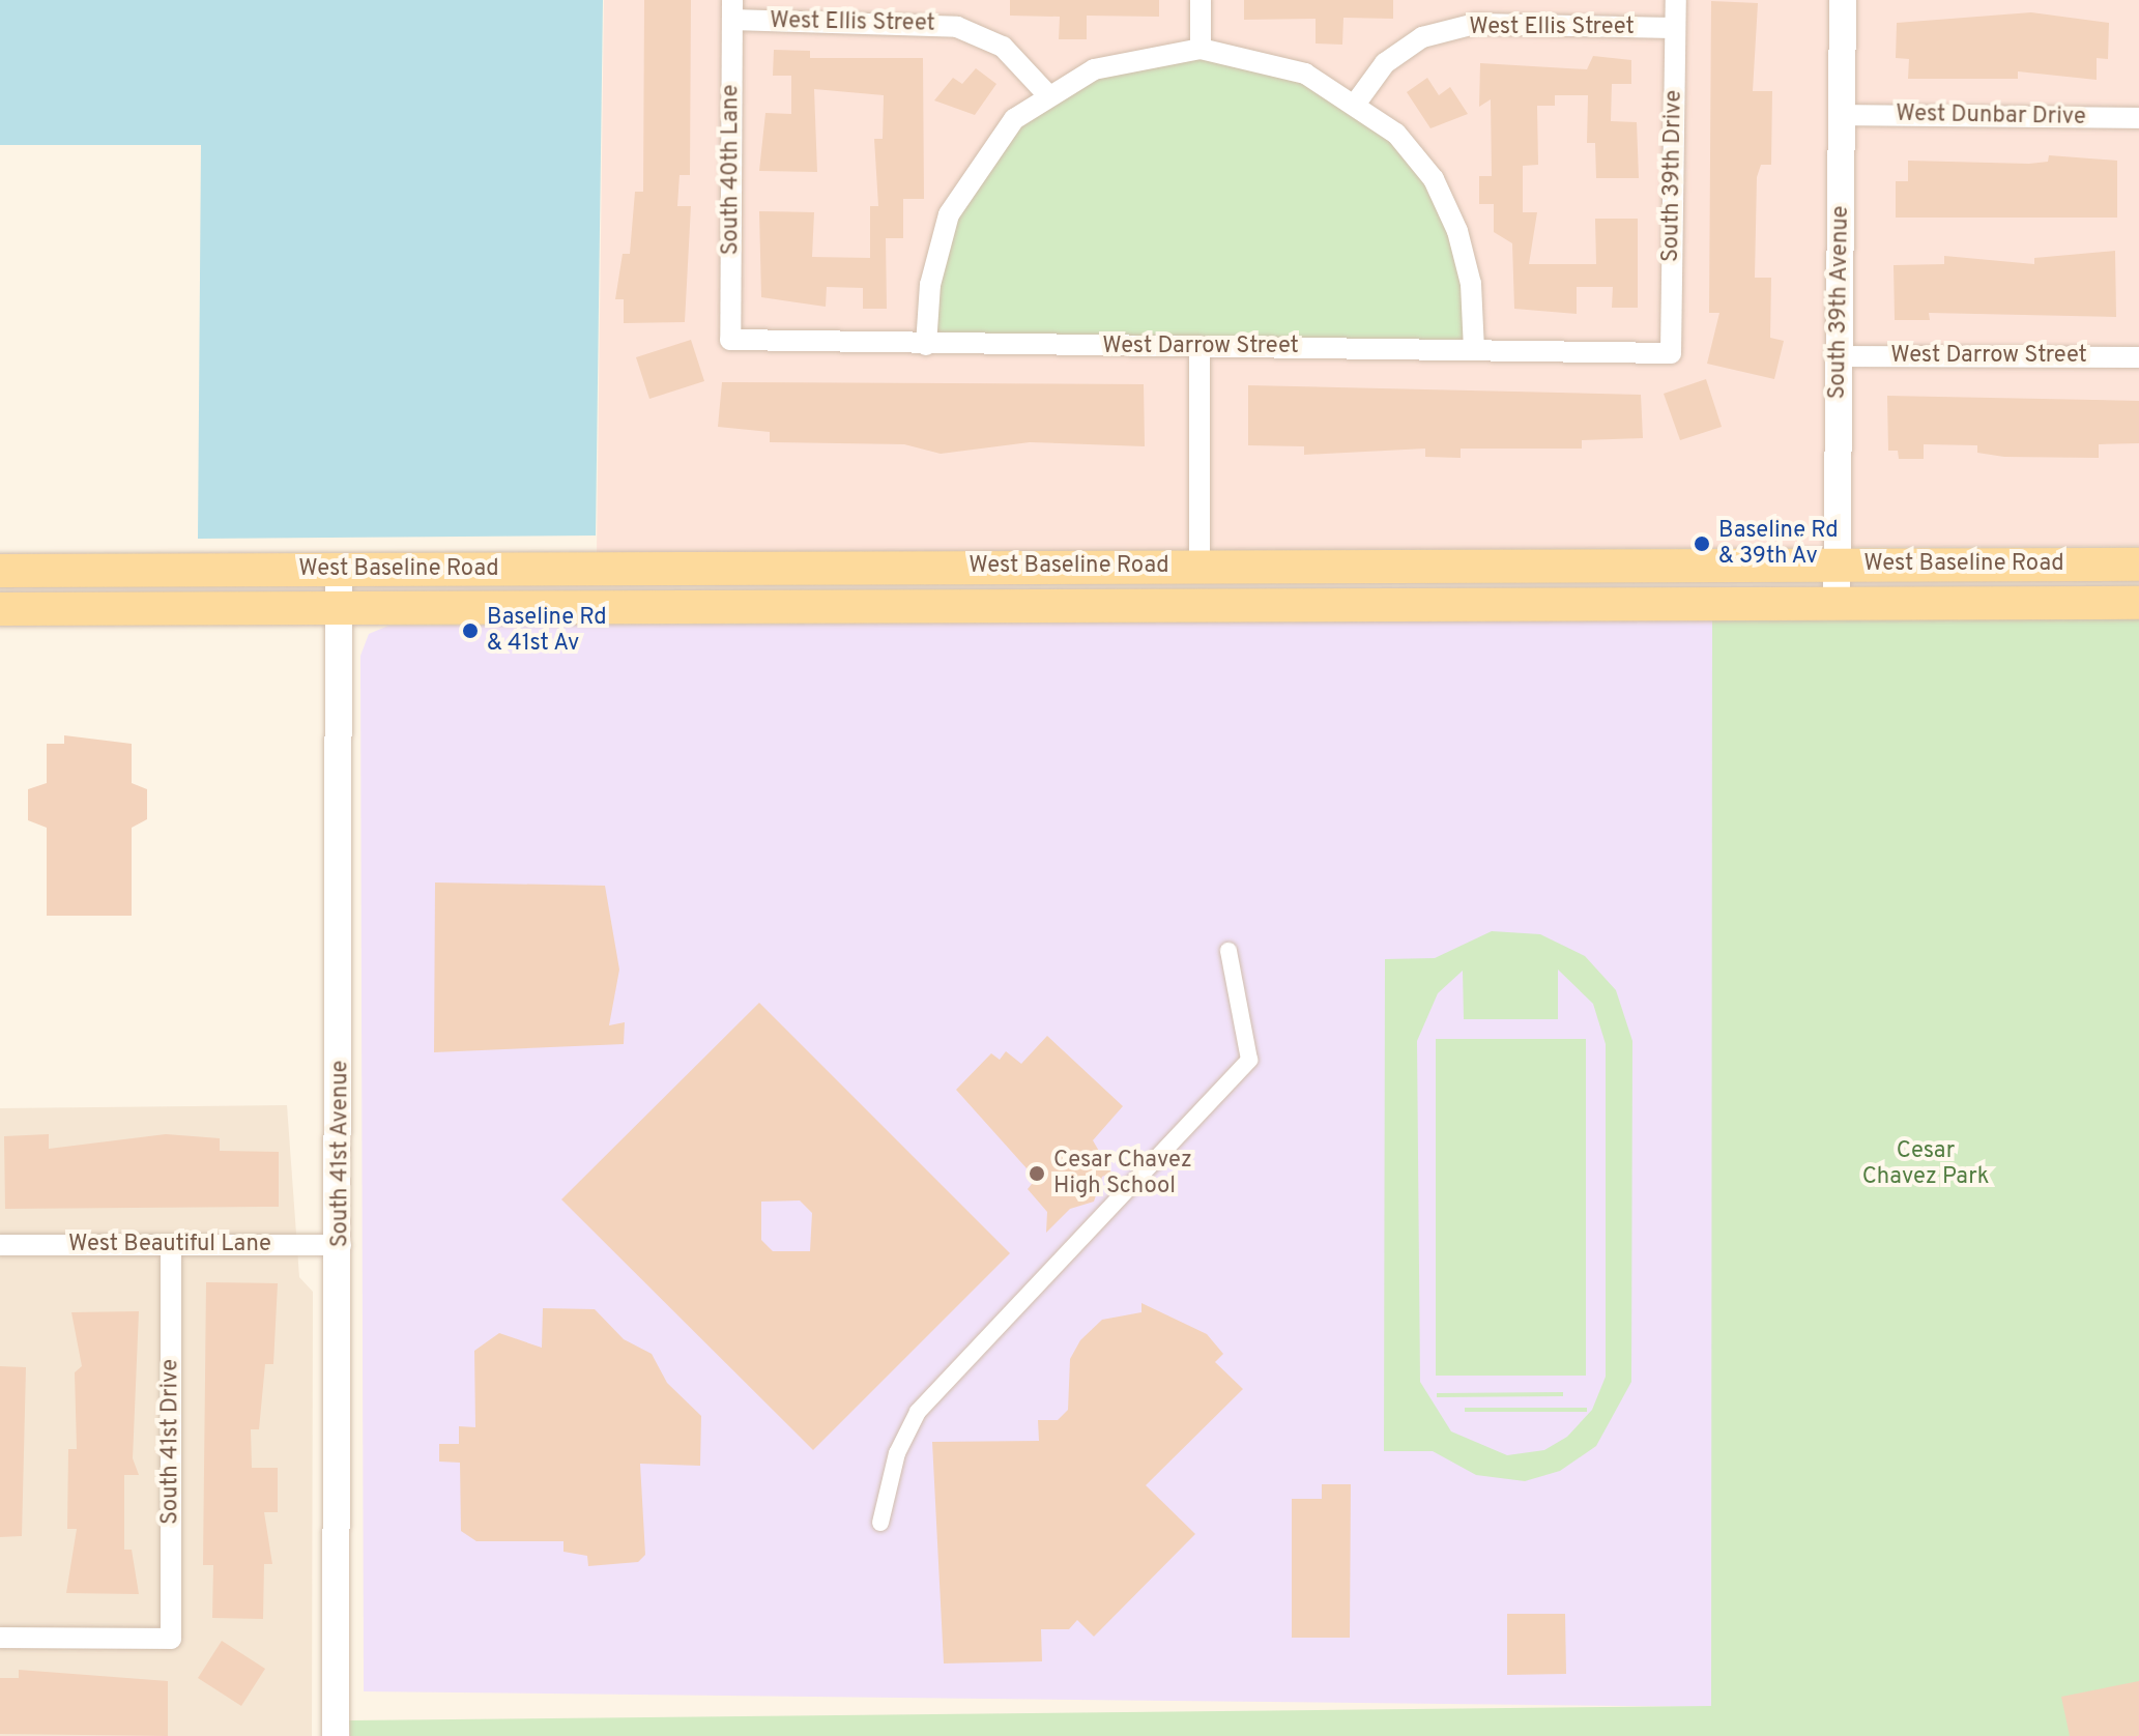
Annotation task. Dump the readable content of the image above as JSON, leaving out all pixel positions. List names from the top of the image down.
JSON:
{
  "streets": {
    "main road": ["West Baseline Road"],
    "street": [
      "West Ellis Street",
      "West Dunbar Drive",
      "South 40th Lane",
      "South 39th Drive",
      "South 39th Avenue",
      "West Darrow Street",
      "South 41st Avenue",
      "West Beautiful Lane",
      "South 41st Drive"
    ]
  },
  "crossings": [
    ["West Ellis Street", "South 40th Lane"],
    ["West Ellis Street", "South 39th Drive"],
    ["West Dunbar Drive", "South 39th Avenue"],
    ["South 40th Lane", "West Darrow Street"],
    ["South 39th Drive", "West Darrow Street"],
    ["South 39th Avenue", "West Darrow Street"],
    ["South 39th Avenue", "West Baseline Road"],
    ["West Baseline Road", "South 41st Avenue"],
    ["South 41st Avenue", "West Beautiful Lane"],
    ["West Beautiful Lane", "South 41st Drive"]
  ],
  "parks": ["Cesar Chavez Park"],
  "places": ["Baseline Rd & 39th Av", "Baseline Rd & 41st Av", "Cesar Chavez High School"]
}
